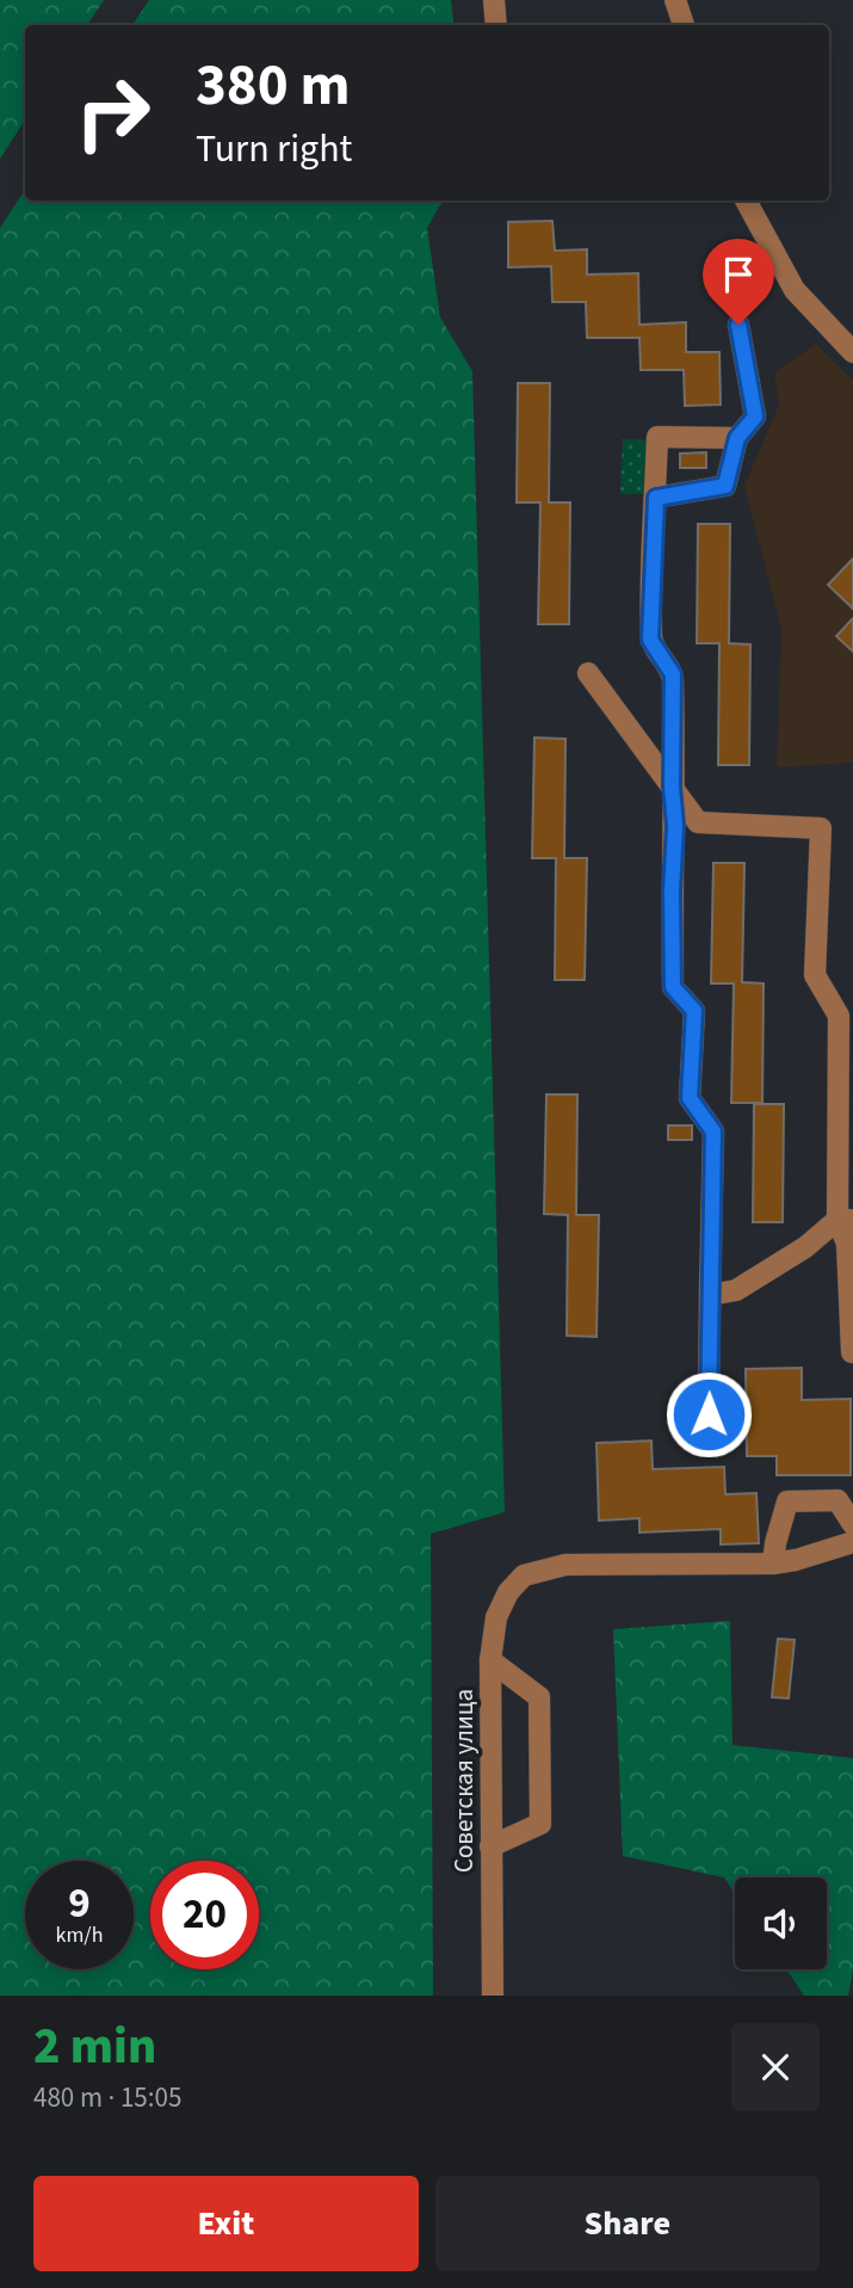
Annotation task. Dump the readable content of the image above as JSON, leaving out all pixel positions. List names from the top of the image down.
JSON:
{
  "streets": {
    "street": ["Советская улица"]
  },
  "page": {
    "turn": ["380 m", "Turn right"],
    "speed": "9 km/h",
    "limit": "20",
    "heading": ["2 min", "480 m · 15:05"],
    "buttons": ["Exit", "Share"]
  }
}
